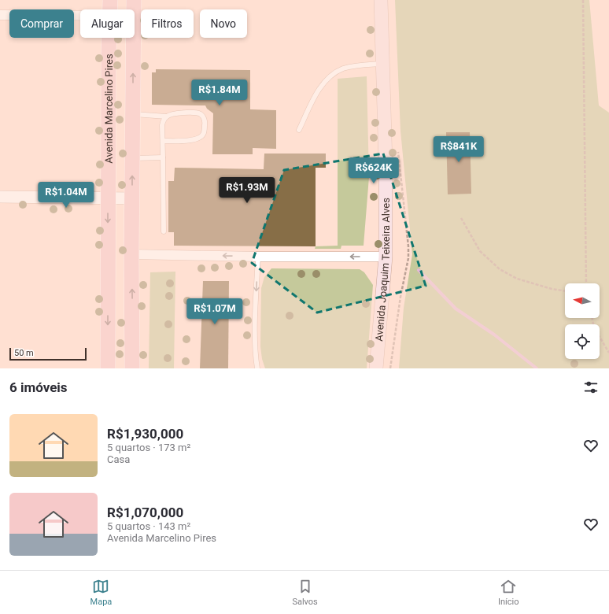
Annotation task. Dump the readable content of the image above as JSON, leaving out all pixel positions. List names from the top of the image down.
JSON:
{
  "streets": {
    "main road": ["Avenida Marcelino Pires", "Avenida Joaquim Teixeira Alves"]
  },
  "scale_bar": "50 m",
  "north": "left",
  "page": {
    "chip": [
      "Comprar",
      "Alugar",
      "Filtros",
      "Novo"
    ],
    "price": [
      "R$1.84M",
      "R$841K",
      "R$624K",
      "R$1.93M",
      "R$1.04M",
      "R$1.07M"
    ],
    "scale": "50 m",
    "heading": "6 imóveis",
    "list": [
      {
        "name": "R$1,930,000",
        "note": "5 quartos · 173 m² · Casa"
      },
      {
        "name": "R$1,070,000",
        "note": "5 quartos · 143 m² · Avenida Marcelino Pires"
      }
    ],
    "tabs": ["Mapa", "Salvos", "Início"]
  }
}
